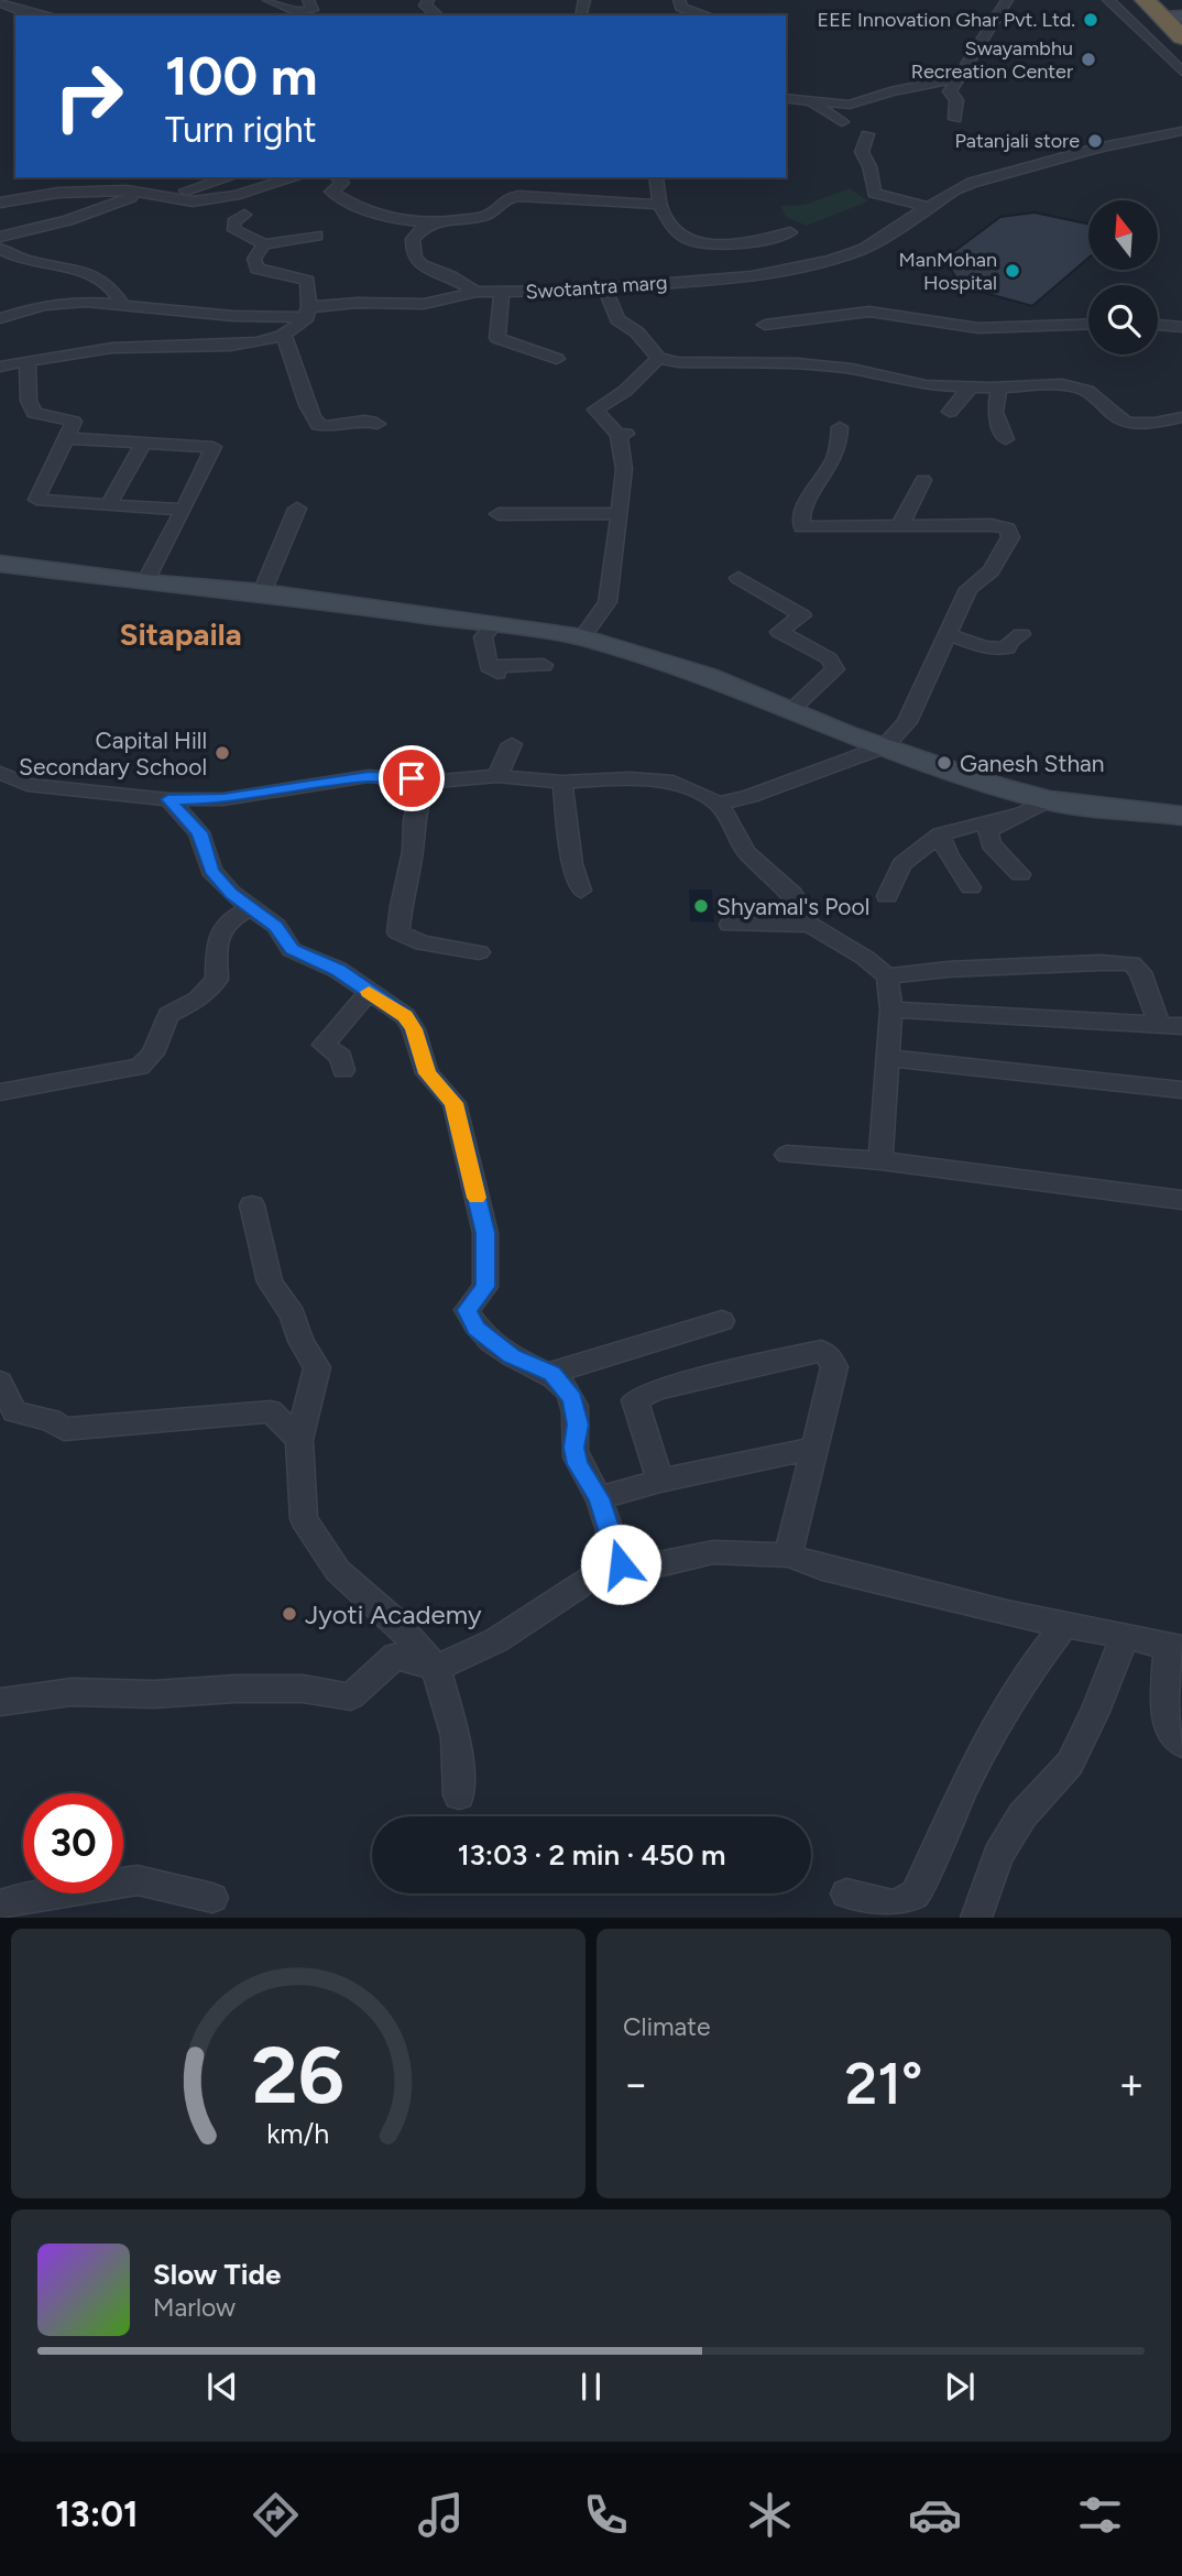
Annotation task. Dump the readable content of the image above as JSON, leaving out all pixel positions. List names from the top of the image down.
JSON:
{
  "streets": {
    "street": ["Swotantra marg"]
  },
  "districts": ["Sitapaila"],
  "places": [
    "EEE Innovation Ghar Pvt. Ltd.",
    "Swayambhu Recreation Center",
    "Patanjali store",
    "ManMohan Hospital",
    "Capital Hill Secondary School",
    "Ganesh Sthan",
    "Shyamal's Pool",
    "Jyoti Academy"
  ],
  "north": "top",
  "page": {
    "turn": ["100 m", "Turn right"],
    "limit": "30",
    "trip": "13:03 · 2 min · 450 m",
    "tile": "Climate",
    "heat": ["−", "21°", "+"],
    "song": ["Slow Tide", "Marlow"],
    "tabs": "13:01",
    "gauge": ["26", "km/h"]
  }
}
